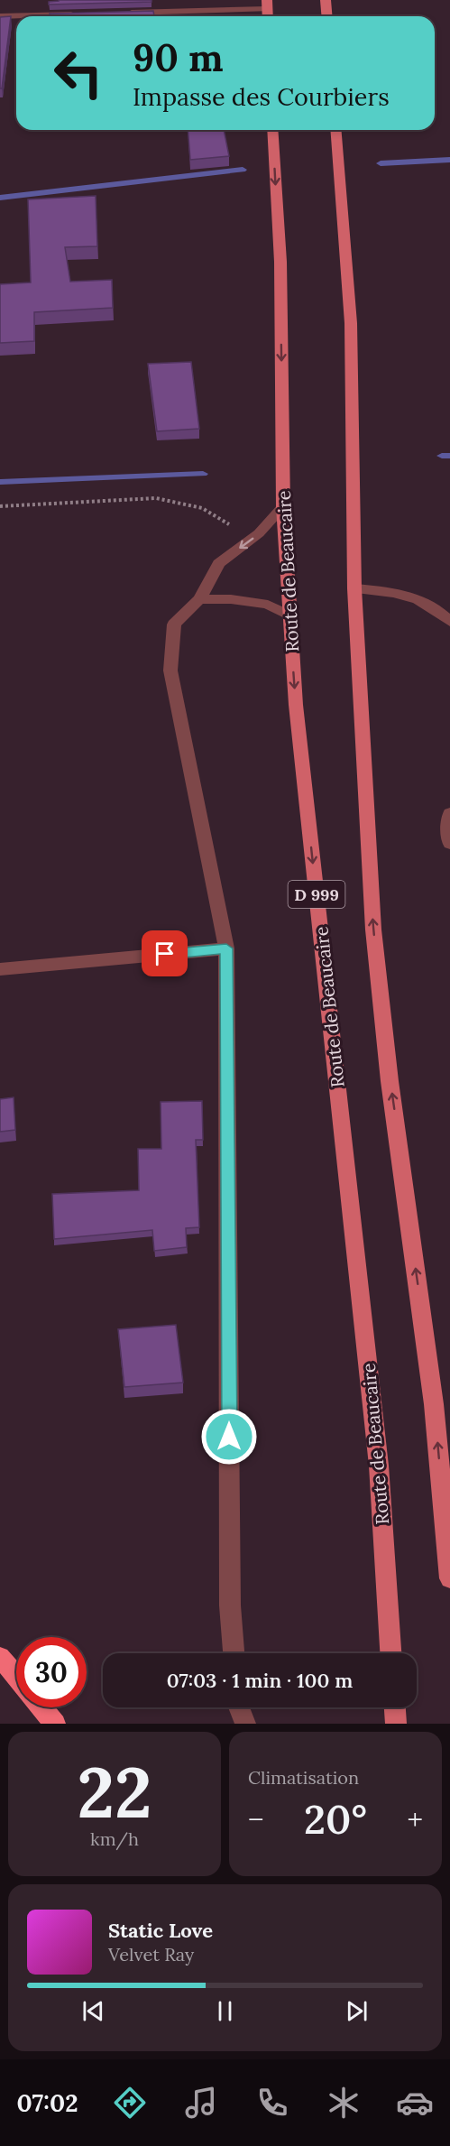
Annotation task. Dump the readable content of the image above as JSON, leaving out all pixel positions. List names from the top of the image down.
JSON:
{
  "streets": {
    "main road": ["Route de Beaucaire", "D 999"]
  },
  "page": {
    "turn": ["90 m", "Impasse des Courbiers"],
    "limit": "30",
    "trip": "07:03 · 1 min · 100 m",
    "tile": [
      ["22", "km/h"],
      "Climatisation"
    ],
    "heat": ["−", "20°", "+"],
    "song": ["Static Love", "Velvet Ray"],
    "tabs": "07:02"
  }
}
